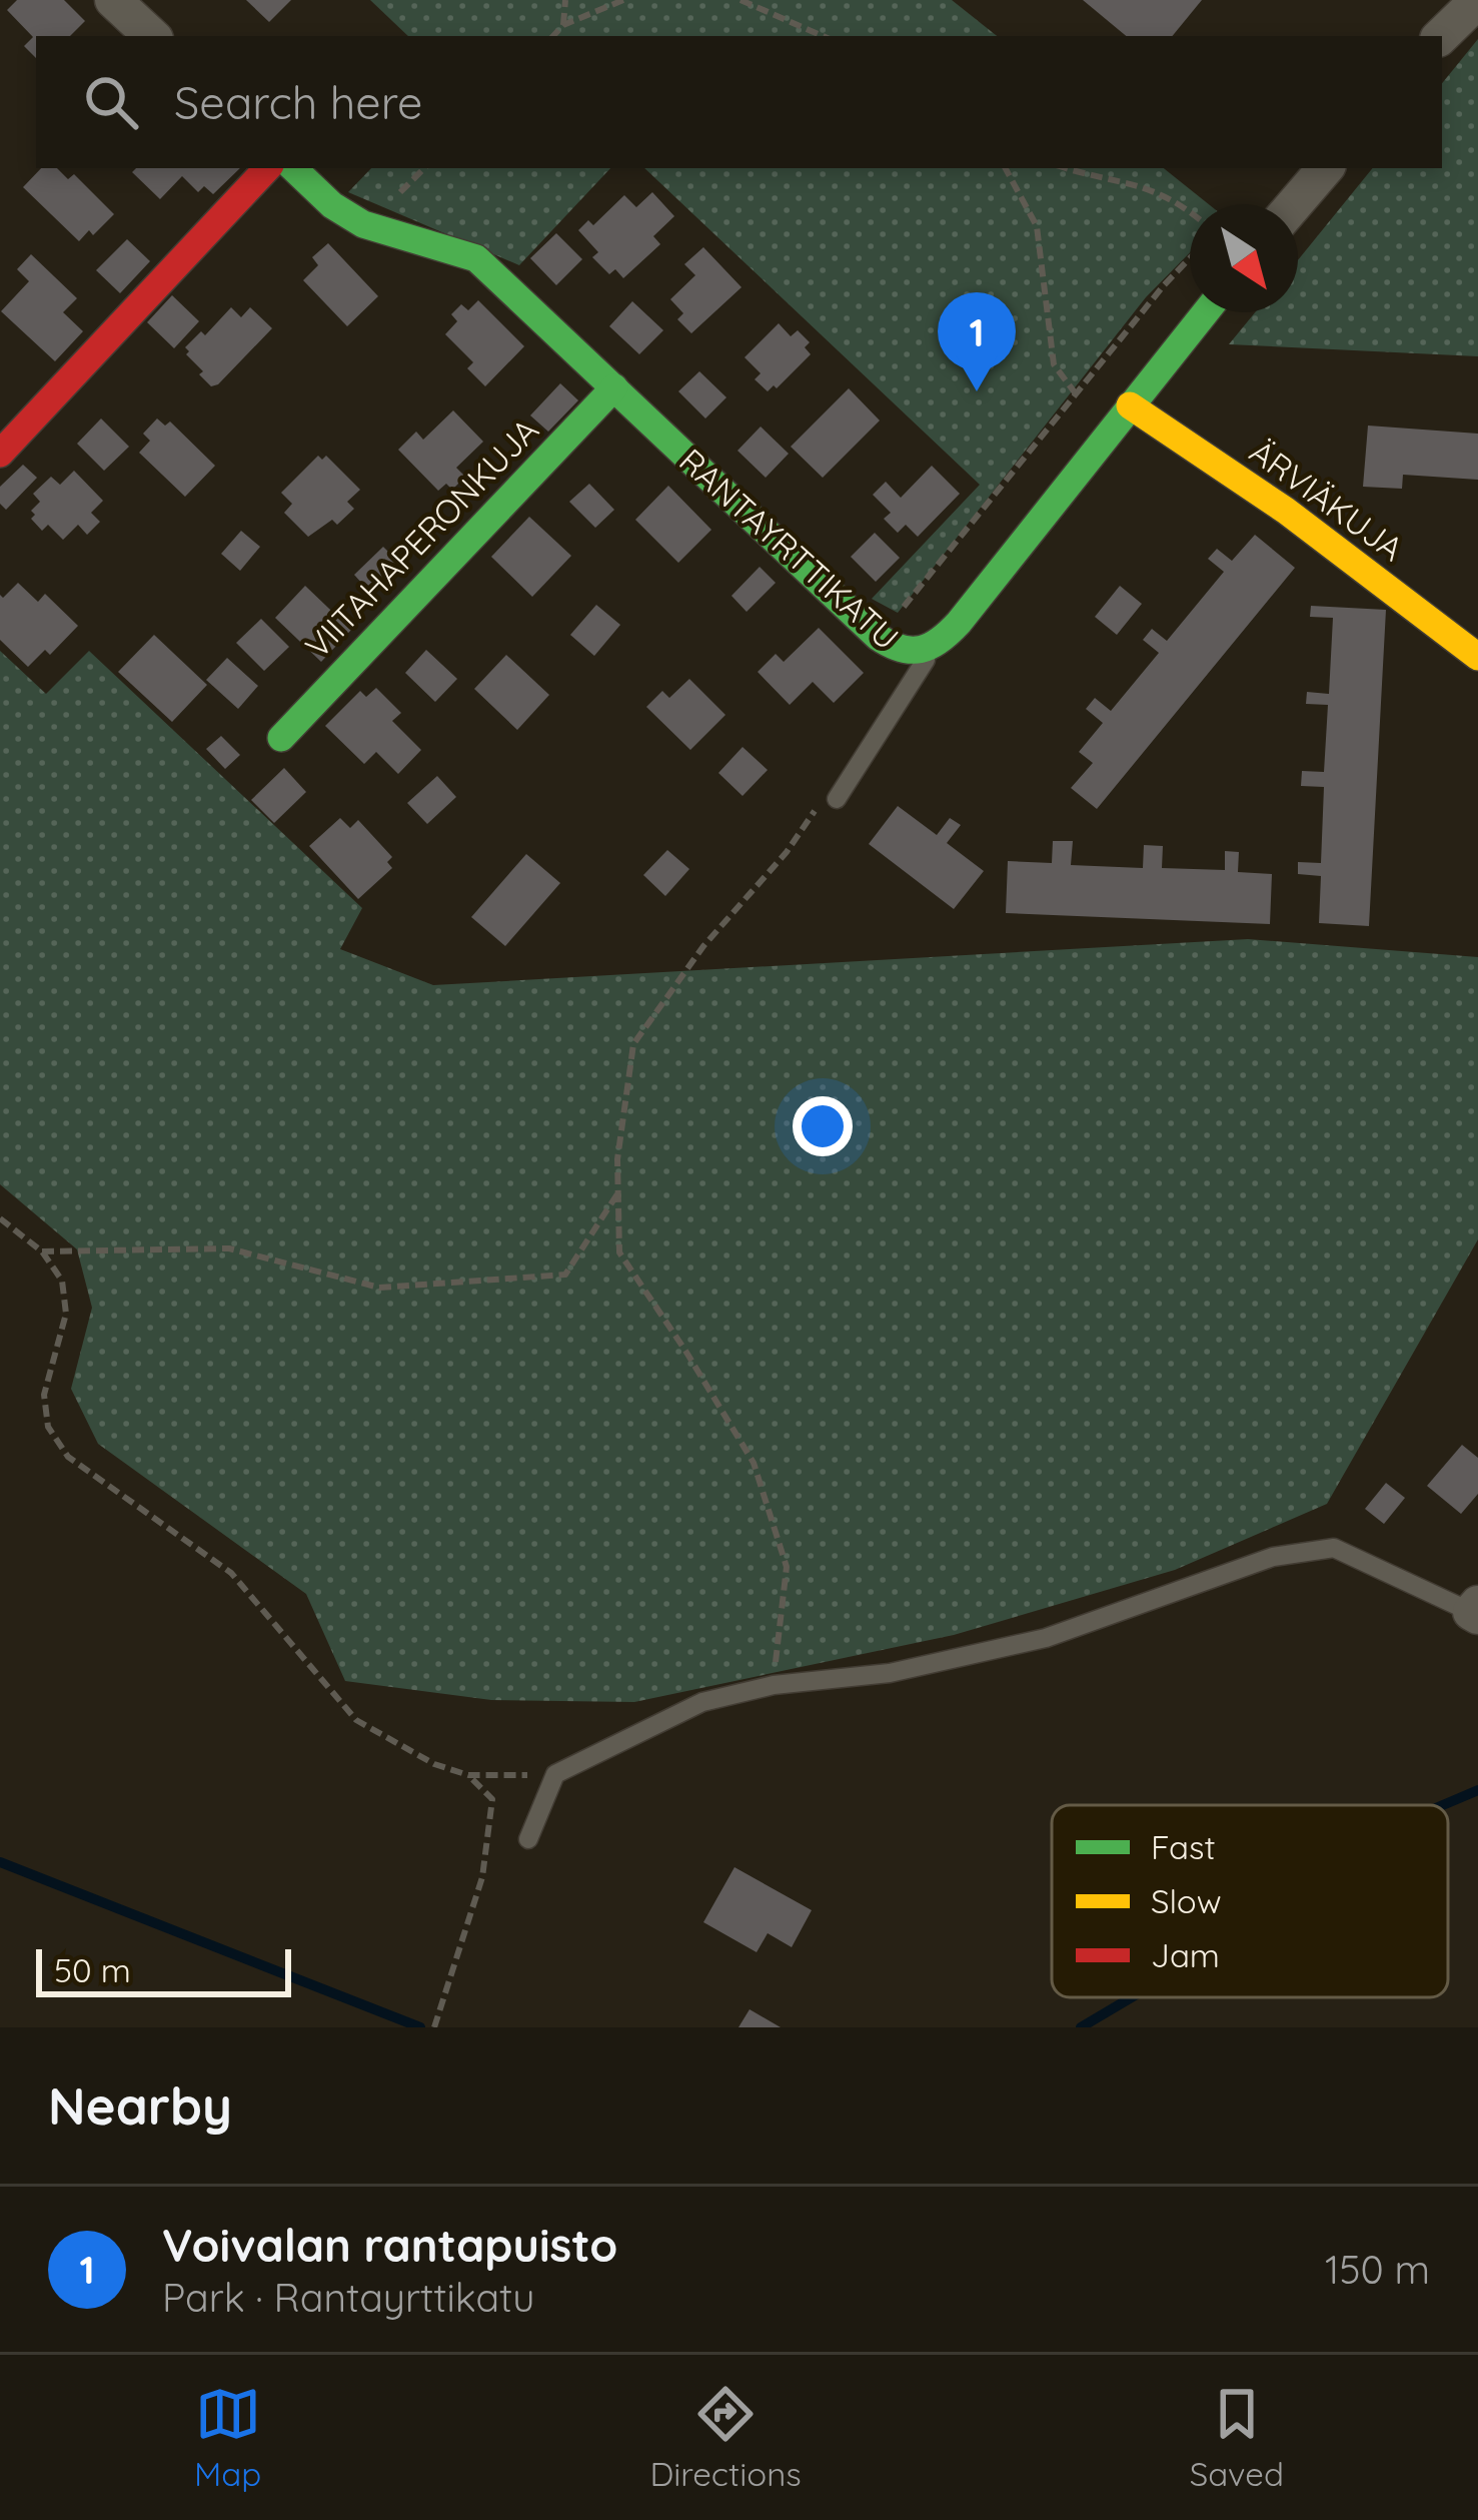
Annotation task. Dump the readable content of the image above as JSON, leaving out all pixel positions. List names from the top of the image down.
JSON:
{
  "streets": {
    "street": ["ÄRVIÄKUJA", "VIITAHAPERONKUJA", "RANTAYRTTIKATU"]
  },
  "crossings": [
    ["ÄRVIÄKUJA", "RANTAYRTTIKATU"],
    ["VIITAHAPERONKUJA", "RANTAYRTTIKATU"]
  ],
  "legend": ["Fast", "Slow", "Jam"],
  "scale_bar": "50 m",
  "north": "bottom right",
  "page": {
    "search": "Search here",
    "pins": "1",
    "scale": "50 m",
    "heading": "Nearby",
    "list": [
      {
        "mark": "1",
        "name": "Voivalan rantapuisto",
        "note": "Park · Rantayrttikatu",
        "value": "150 m"
      }
    ],
    "nav": ["Map", "Directions", "Saved"]
  }
}
